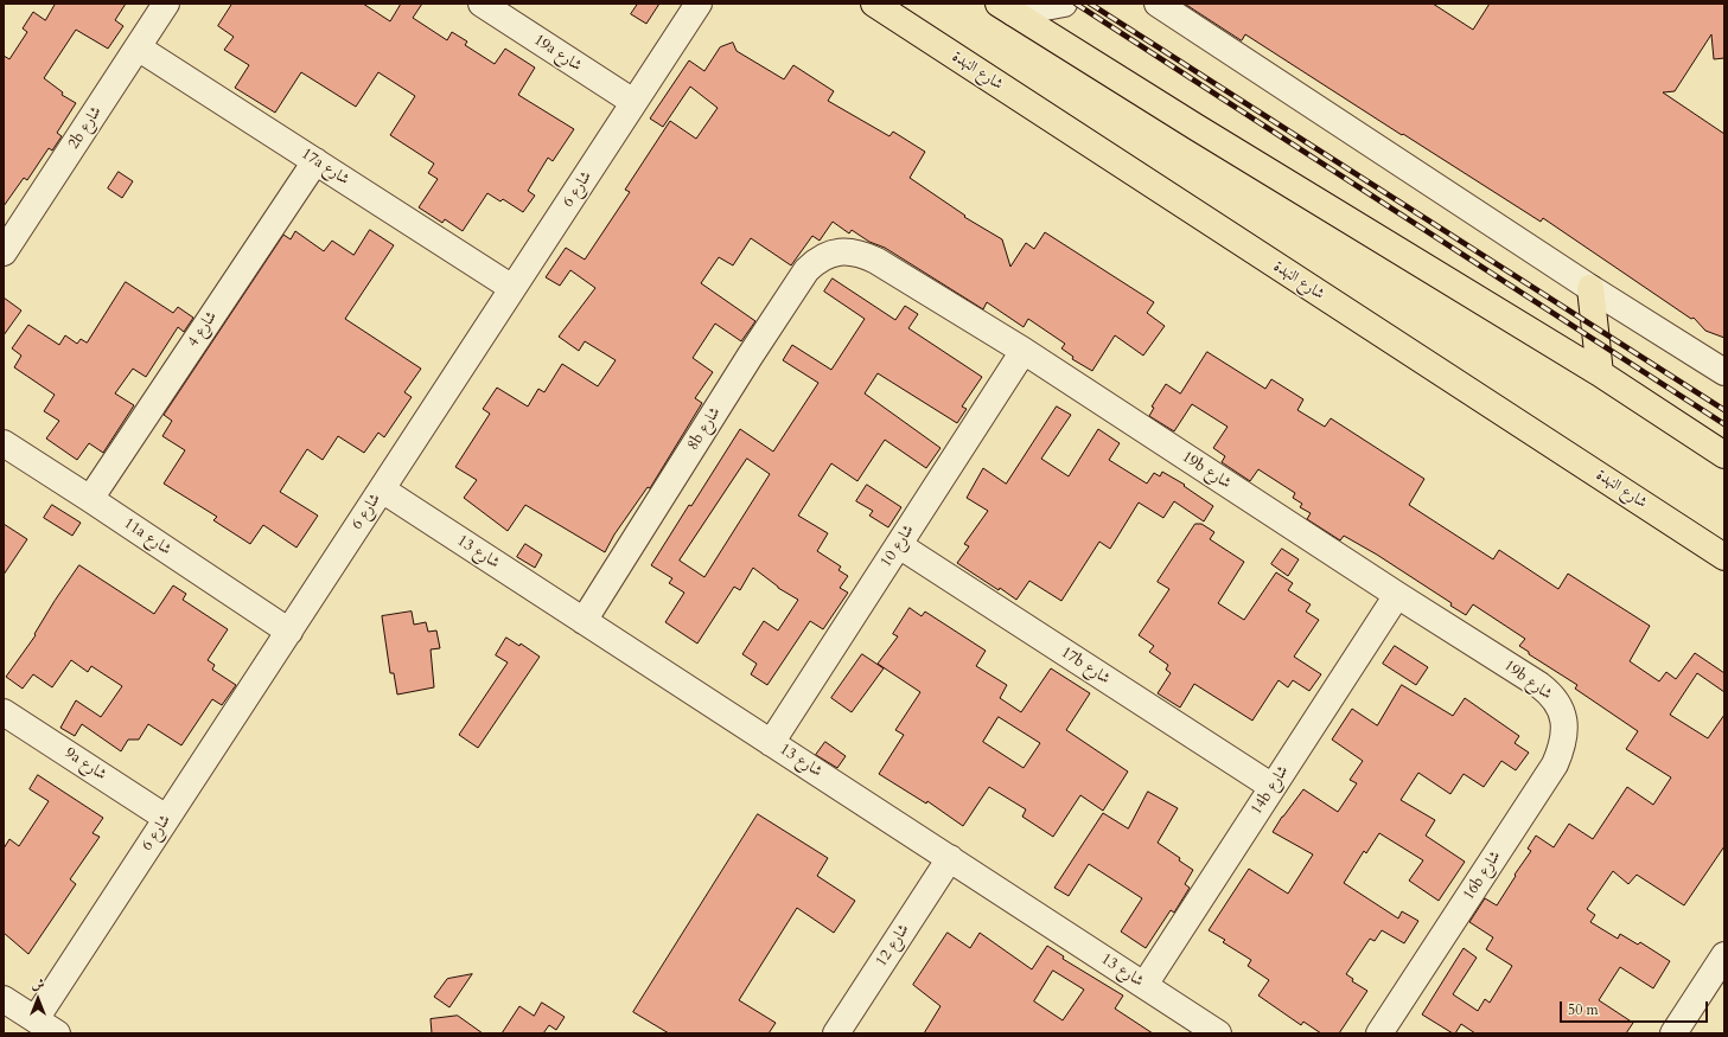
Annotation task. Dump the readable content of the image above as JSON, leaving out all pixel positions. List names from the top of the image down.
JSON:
{
  "streets": {
    "main road": ["شارع النهدة"],
    "street": [
      "19a شارع",
      "2b شارع",
      "17a شارع",
      "شارع 6",
      "شارع 4",
      "8b شارع",
      "19b شارع",
      "11a شارع",
      "شارع 10",
      "شارع 13",
      "17b شارع",
      "9a شارع",
      "14b شارع",
      "16b شارع",
      "شارع 12"
    ]
  },
  "crossings": [
    ["19a شارع", "شارع 6"],
    ["2b شارع", "17a شارع"],
    ["17a شارع", "شارع 6"],
    ["17a شارع", "شارع 4"],
    ["شارع 6", "11a شارع"],
    ["شارع 6", "شارع 13"],
    ["شارع 6", "9a شارع"],
    ["شارع 4", "11a شارع"],
    ["8b شارع", "19b شارع"],
    ["8b شارع", "شارع 13"],
    ["19b شارع", "شارع 10"],
    ["19b شارع", "14b شارع"],
    ["19b شارع", "16b شارع"],
    ["شارع 10", "شارع 13"],
    ["شارع 10", "17b شارع"],
    ["شارع 13", "14b شارع"],
    ["شارع 13", "شارع 12"],
    ["17b شارع", "14b شارع"]
  ],
  "scale_bar": "50 m",
  "north": "top"
}
